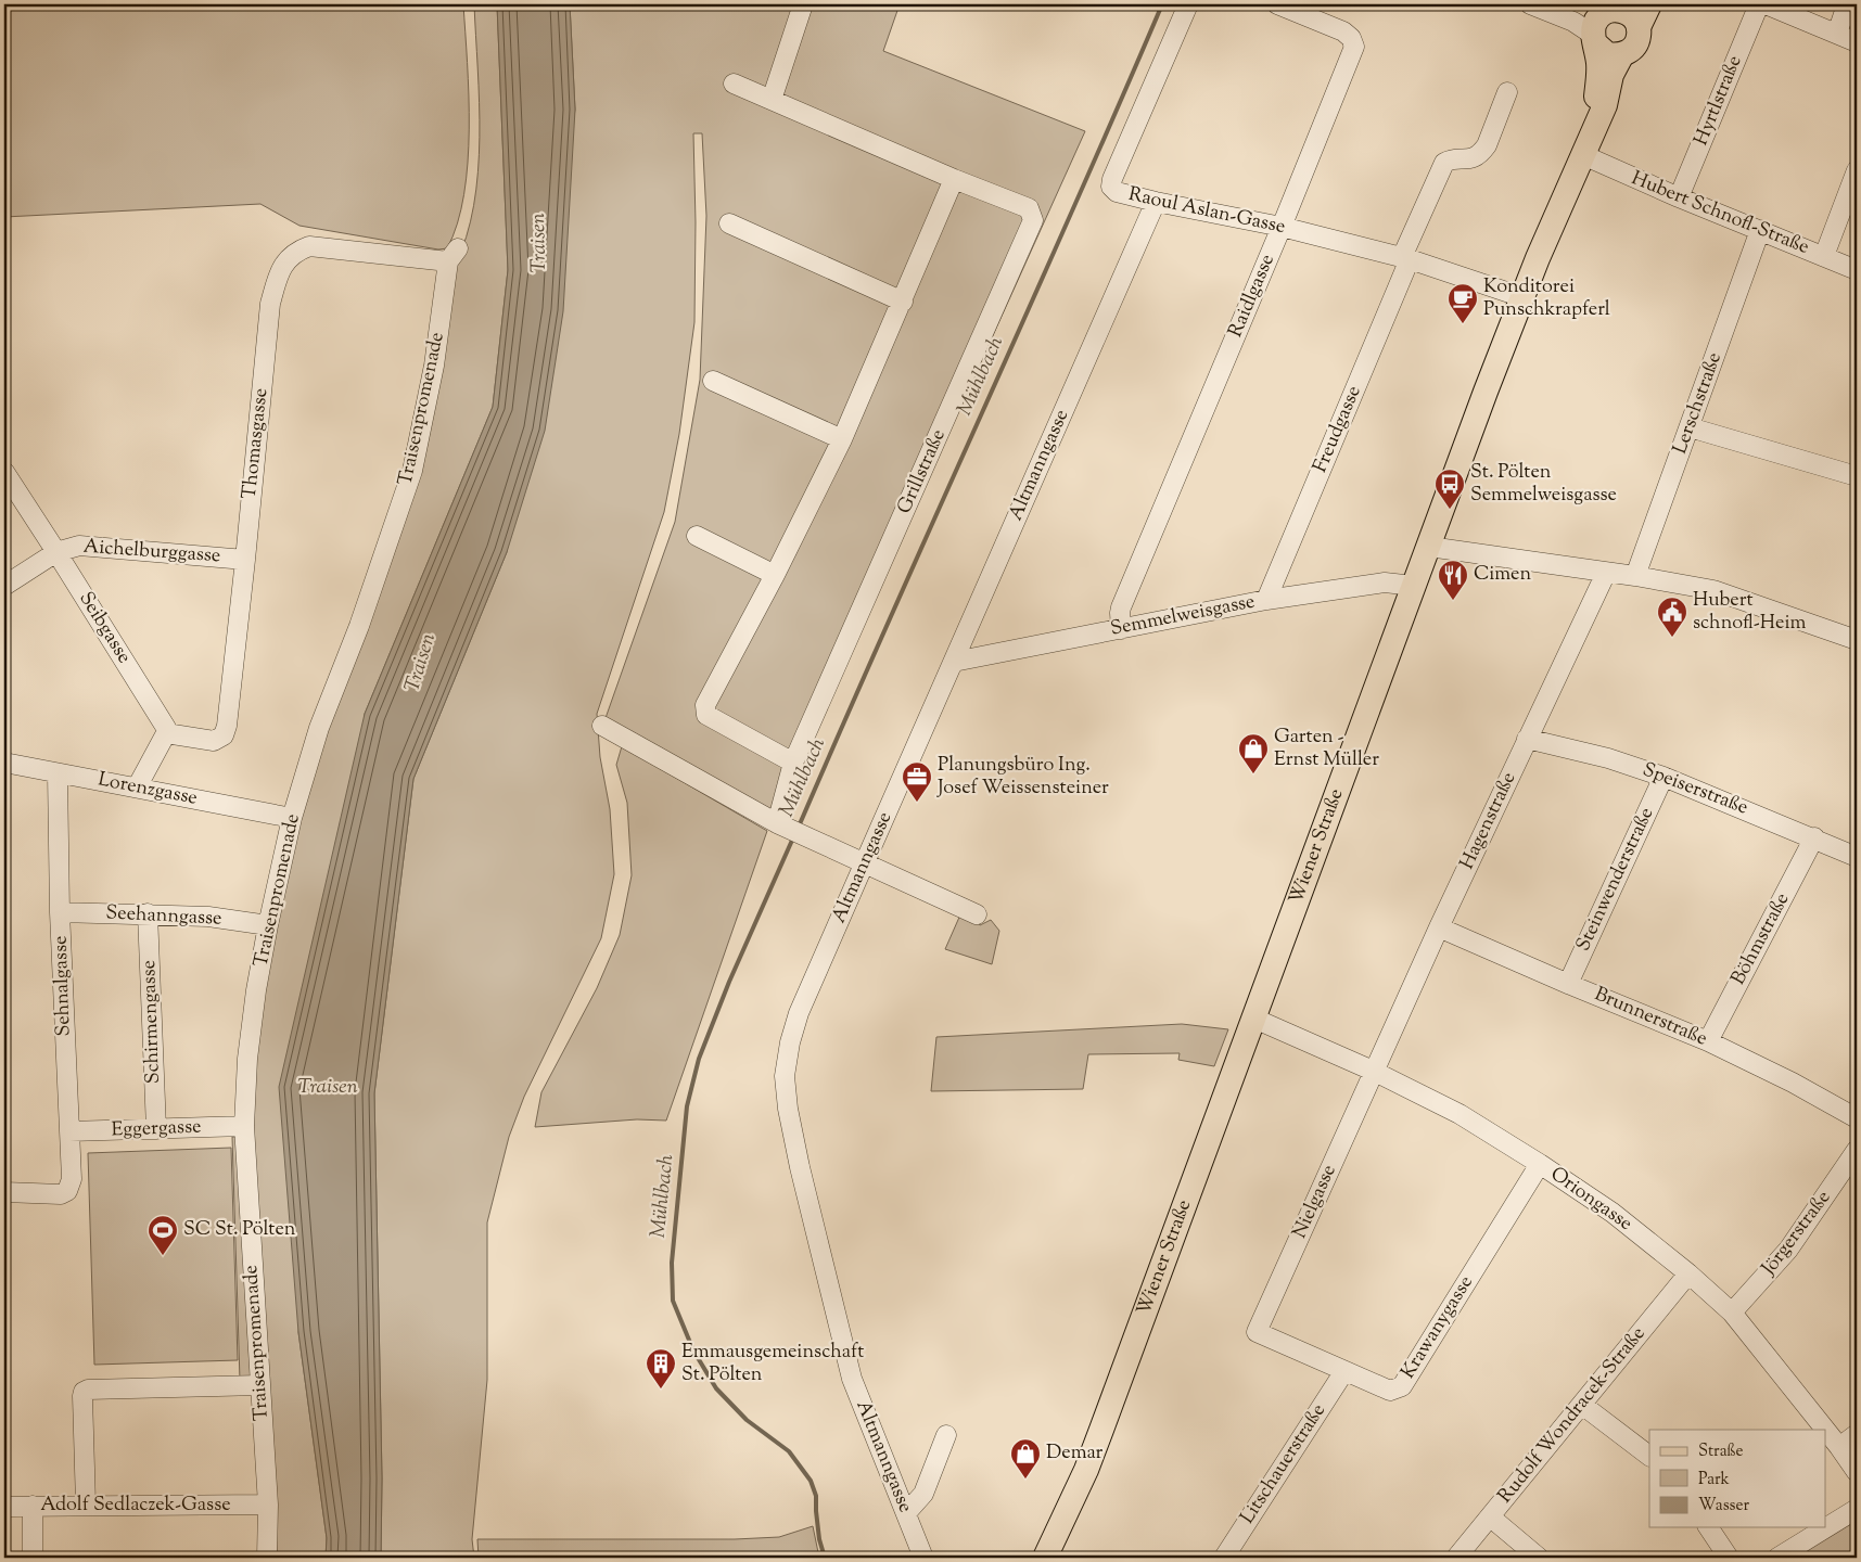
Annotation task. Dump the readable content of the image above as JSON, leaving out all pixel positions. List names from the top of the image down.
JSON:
{
  "streets": {
    "main road": ["Wiener Straße"],
    "street": [
      "Hyrtlstraße",
      "Raoul Aslan-Gasse",
      "Hubert Schnofl-Straße",
      "Raidlgasse",
      "Lerschstraße",
      "Traisenpromenade",
      "Freudgasse",
      "Thomasgasse",
      "Altmanngasse",
      "Grillstraße",
      "Aichelburggasse",
      "Semmelweisgasse",
      "Seibgasse",
      "Lorenzgasse",
      "Speiserstraße",
      "Hagenstraße",
      "Steinwenderstraße",
      "Seehanngasse",
      "Böhmstraße",
      "Sehnalgasse",
      "Brunnerstraße",
      "Schirmengasse",
      "Eggergasse",
      "Oriongasse",
      "Nielgasse",
      "Jörgerstraße",
      "Krawanygasse",
      "Rudolf Wondracek-Straße",
      "Litschauerstraße",
      "Adolf Sedlaczek-Gasse"
    ]
  },
  "crossings": [
    ["Hyrtlstraße", "Hubert Schnofl-Straße"],
    ["Raoul Aslan-Gasse", "Raidlgasse"],
    ["Raoul Aslan-Gasse", "Freudgasse"],
    ["Raoul Aslan-Gasse", "Altmanngasse"],
    ["Raoul Aslan-Gasse", "Wiener Straße"],
    ["Hubert Schnofl-Straße", "Lerschstraße"],
    ["Hubert Schnofl-Straße", "Wiener Straße"],
    ["Raidlgasse", "Semmelweisgasse"],
    ["Traisenpromenade", "Thomasgasse"],
    ["Traisenpromenade", "Lorenzgasse"],
    ["Traisenpromenade", "Seehanngasse"],
    ["Traisenpromenade", "Eggergasse"],
    ["Traisenpromenade", "Adolf Sedlaczek-Gasse"],
    ["Freudgasse", "Semmelweisgasse"],
    ["Thomasgasse", "Aichelburggasse"],
    ["Thomasgasse", "Seibgasse"],
    ["Altmanngasse", "Semmelweisgasse"],
    ["Aichelburggasse", "Seibgasse"],
    ["Semmelweisgasse", "Wiener Straße"],
    ["Lorenzgasse", "Sehnalgasse"],
    ["Speiserstraße", "Hagenstraße"],
    ["Speiserstraße", "Steinwenderstraße"],
    ["Speiserstraße", "Böhmstraße"],
    ["Hagenstraße", "Brunnerstraße"],
    ["Hagenstraße", "Oriongasse"],
    ["Hagenstraße", "Nielgasse"],
    ["Wiener Straße", "Oriongasse"],
    ["Steinwenderstraße", "Brunnerstraße"],
    ["Seehanngasse", "Sehnalgasse"],
    ["Seehanngasse", "Schirmengasse"],
    ["Böhmstraße", "Brunnerstraße"],
    ["Sehnalgasse", "Eggergasse"],
    ["Schirmengasse", "Eggergasse"],
    ["Oriongasse", "Nielgasse"],
    ["Oriongasse", "Jörgerstraße"],
    ["Oriongasse", "Krawanygasse"],
    ["Oriongasse", "Rudolf Wondracek-Straße"],
    ["Nielgasse", "Krawanygasse"],
    ["Krawanygasse", "Litschauerstraße"]
  ],
  "water": ["Traisen", "Mühlbach"],
  "places": {
    "cafe": ["Konditorei Punschkrapferl"],
    "bus stop": ["St. Pölten Semmelweisgasse"],
    "restaurant": ["Cimen"],
    "public building": ["Hubert schnofl-Heim"],
    "shop": ["Garten - Ernst Müller", "Demar"],
    "office": ["Planungsbüro Ing. Josef Weissensteiner"],
    "sports": ["SC St. Pölten"],
    "building": ["Emmausgemeinschaft St. Pölten"]
  },
  "legend": ["Straße", "Park", "Wasser"]
}
